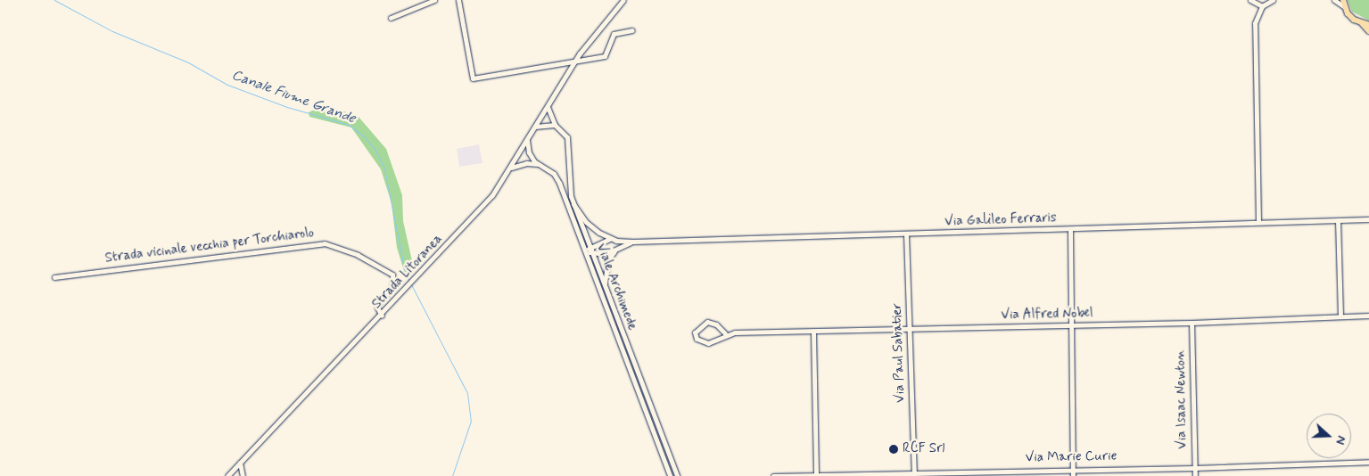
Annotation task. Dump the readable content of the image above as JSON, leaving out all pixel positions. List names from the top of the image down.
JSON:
{
  "streets": {
    "street": [
      "Via Galileo Ferraris",
      "Strada vicinale vecchia per Torchiarolo",
      "Strada Litoranea",
      "Viale Archimede",
      "Via Alfred Nobel",
      "Via Paul Sabatier",
      "Via Isaac Newton",
      "Via Marie Curie"
    ]
  },
  "crossings": [
    ["Via Galileo Ferraris", "Viale Archimede"],
    ["Via Galileo Ferraris", "Via Paul Sabatier"],
    ["Strada vicinale vecchia per Torchiarolo", "Strada Litoranea"],
    ["Strada Litoranea", "Viale Archimede"],
    ["Via Alfred Nobel", "Via Paul Sabatier"],
    ["Via Alfred Nobel", "Via Isaac Newton"],
    ["Via Paul Sabatier", "Via Marie Curie"],
    ["Via Isaac Newton", "Via Marie Curie"]
  ],
  "water": ["Canale Fiume Grande"],
  "places": ["RCF Srl"],
  "north": "right"
}
